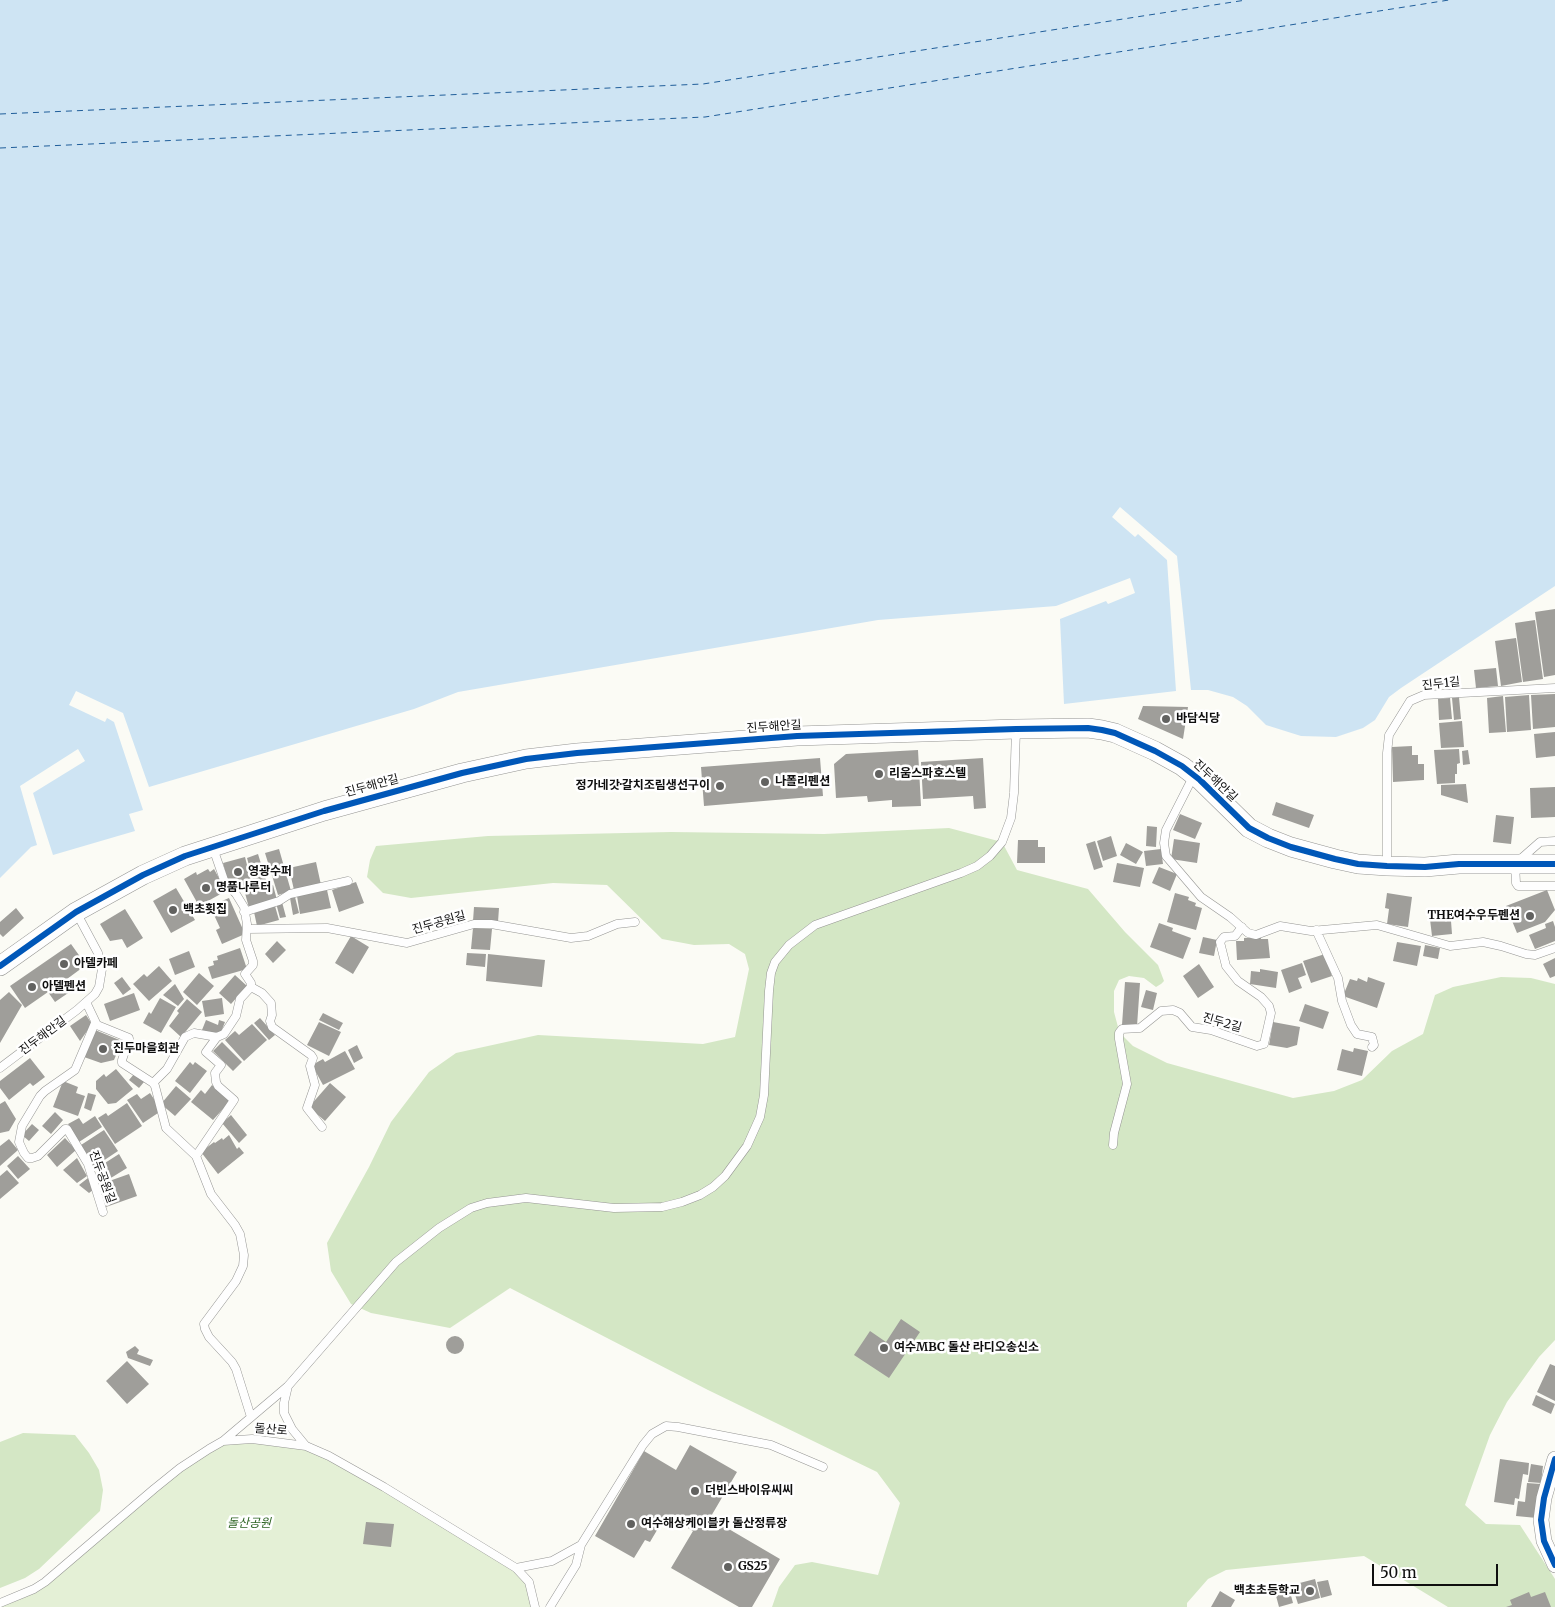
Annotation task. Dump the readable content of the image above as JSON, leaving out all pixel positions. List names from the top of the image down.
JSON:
{
  "streets": {
    "street": ["진두해안길"],
    "lane": [
      "진두1길",
      "진두공원길",
      "진두2길",
      "돌산로"
    ]
  },
  "crossings": [
    ["진두1길", "진두해안길"]
  ],
  "parks": ["돌산공원"],
  "places": [
    "바담식당",
    "리움스파호스텔",
    "나폴리펜션",
    "정가네갓·갈치조림생선구이",
    "영광수퍼",
    "명품나루터",
    "백초횟집",
    "THE여수우두펜션",
    "아델카페",
    "아델펜션",
    "진두마을회관",
    "여수MBC 돌산 라디오송신소",
    "더빈스바이유씨씨",
    "여수해상케이블카 돌산정류장",
    "GS25",
    "백초초등학교"
  ],
  "scale_bar": "50 m"
}
